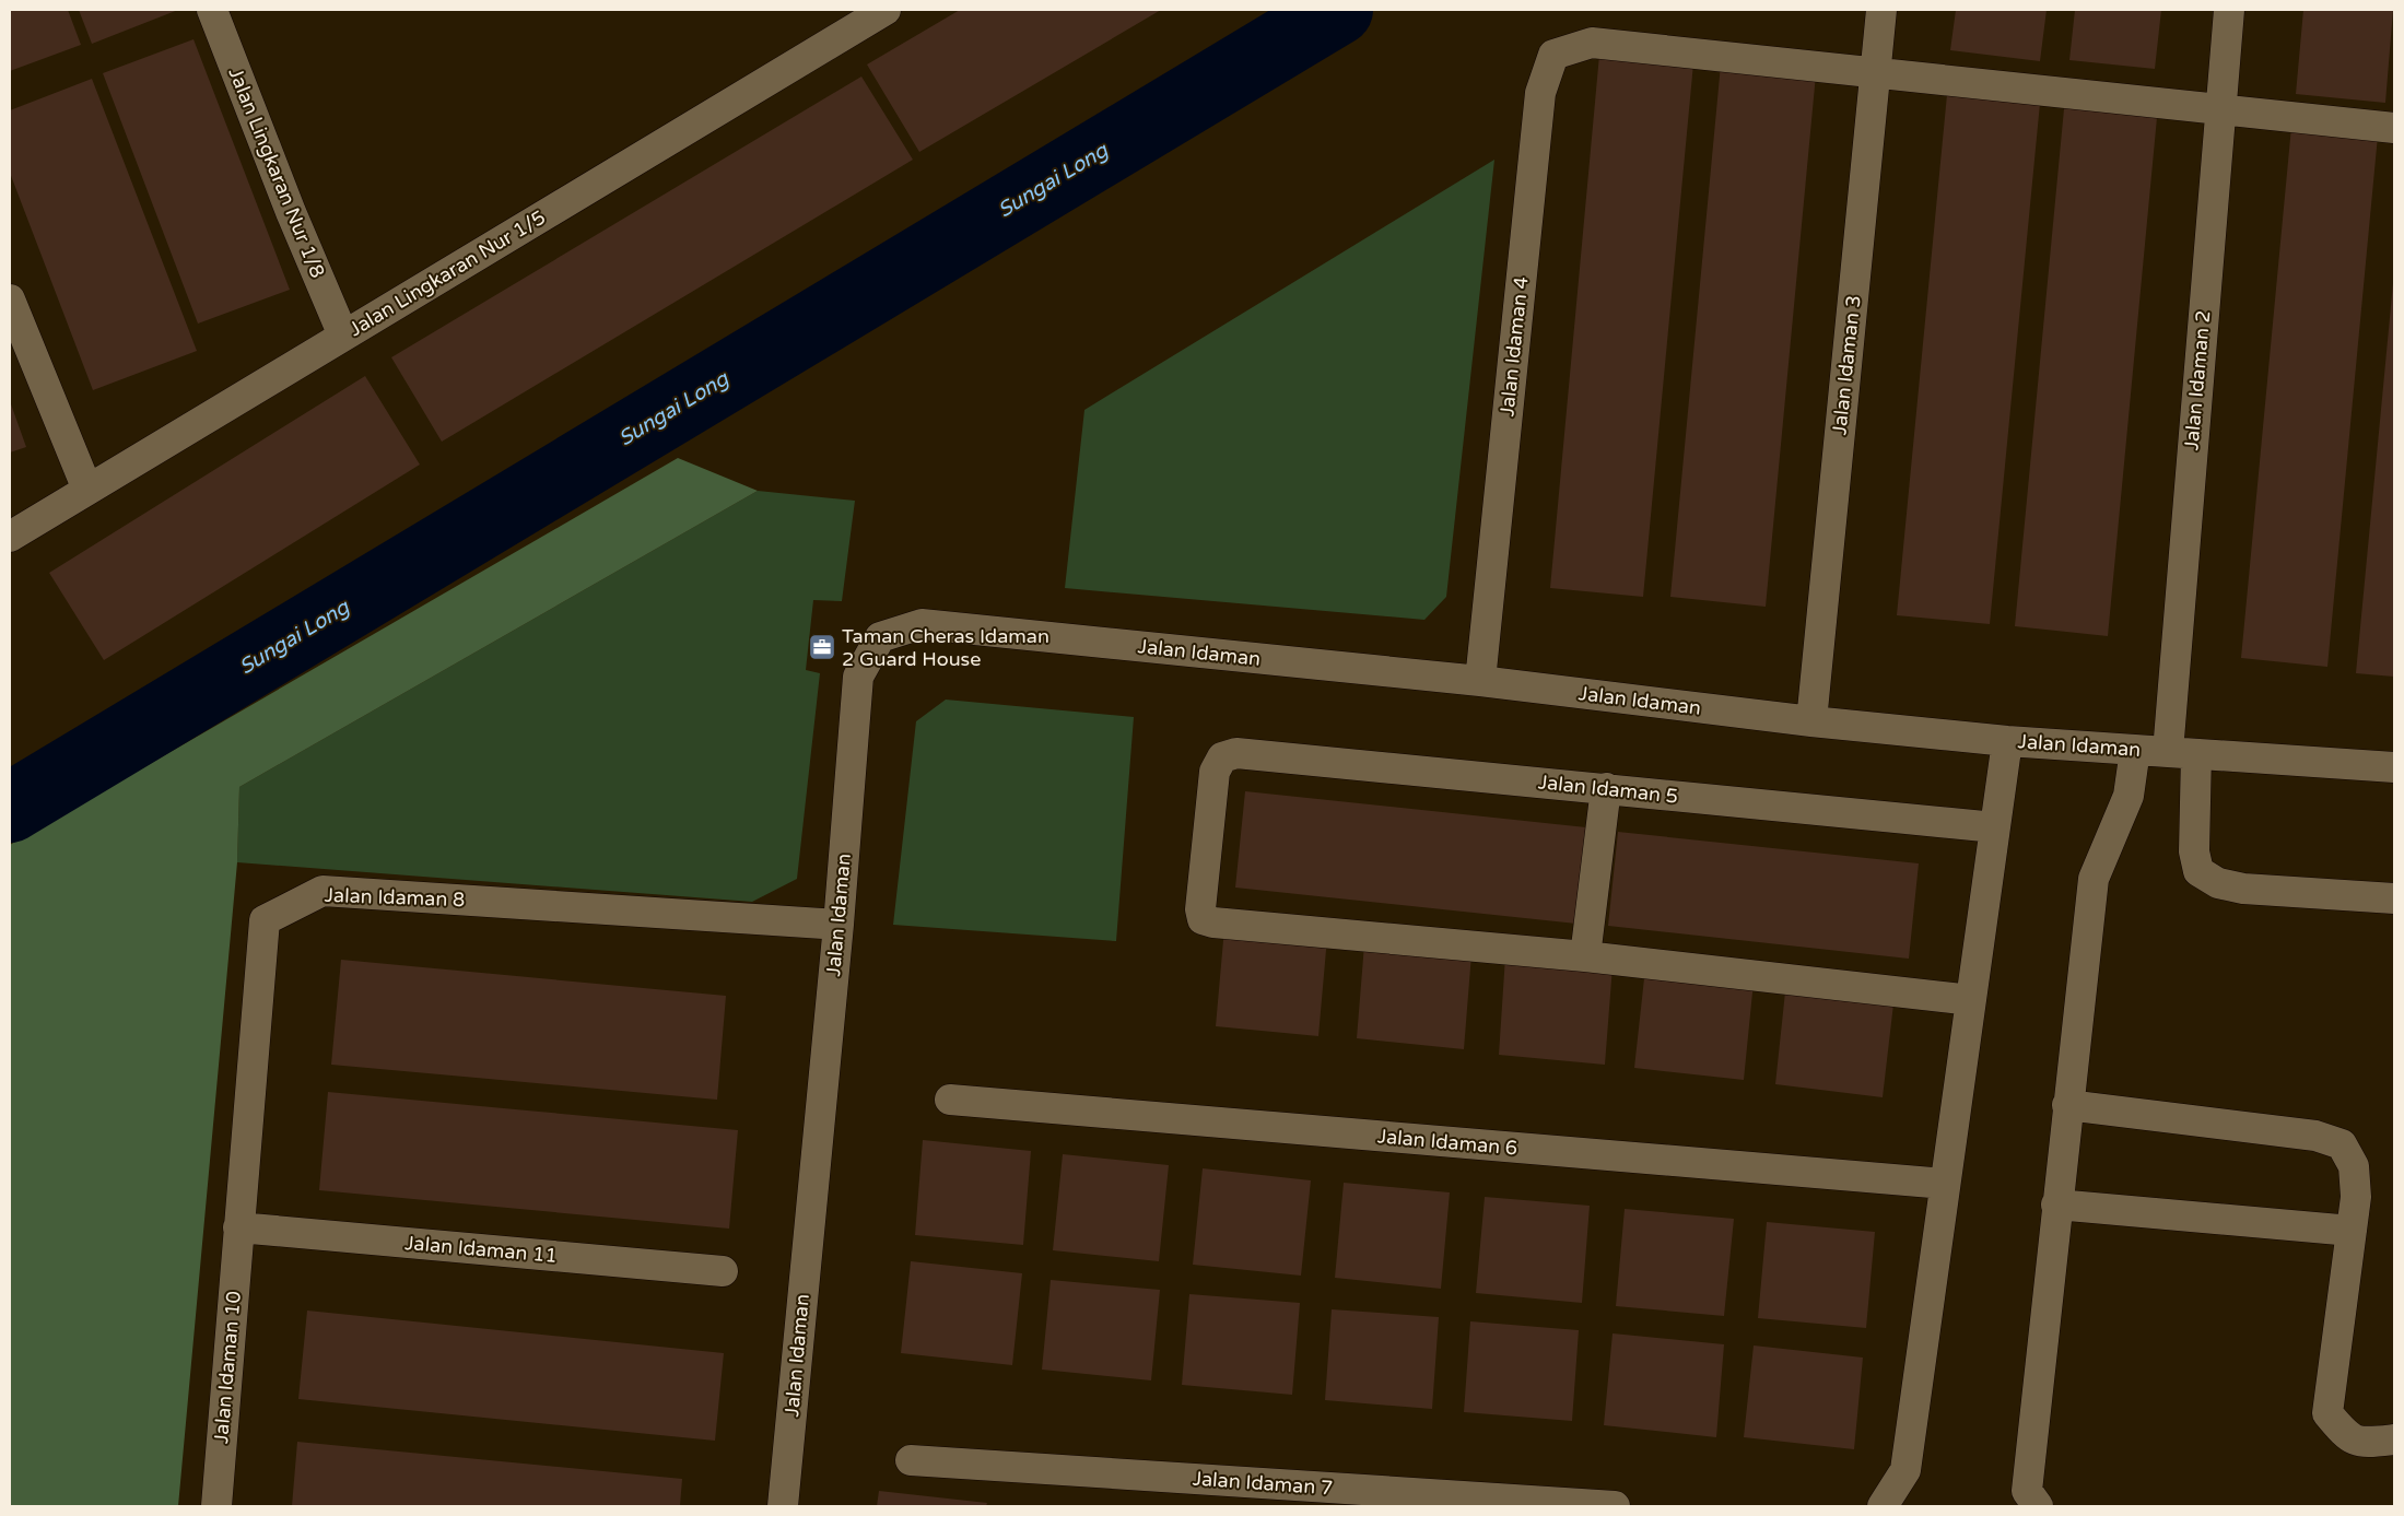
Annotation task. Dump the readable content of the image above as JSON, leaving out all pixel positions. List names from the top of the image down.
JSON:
{
  "streets": {
    "street": [
      "Jalan Lingkaran Nur 1/8",
      "Jalan Lingkaran Nur 1/5",
      "Jalan Idaman 4",
      "Jalan Idaman 3",
      "Jalan Idaman 2",
      "Jalan Idaman",
      "Jalan Idaman 5",
      "Jalan Idaman 8",
      "Jalan Idaman 6",
      "Jalan Idaman 11",
      "Jalan Idaman 10",
      "Jalan Idaman 7"
    ]
  },
  "crossings": [
    ["Jalan Lingkaran Nur 1/8", "Jalan Lingkaran Nur 1/5"],
    ["Jalan Idaman 4", "Jalan Idaman 3"],
    ["Jalan Idaman 4", "Jalan Idaman"],
    ["Jalan Idaman 3", "Jalan Idaman"],
    ["Jalan Idaman 2", "Jalan Idaman"],
    ["Jalan Idaman", "Jalan Idaman 8"],
    ["Jalan Idaman 8", "Jalan Idaman 11"],
    ["Jalan Idaman 8", "Jalan Idaman 10"],
    ["Jalan Idaman 11", "Jalan Idaman 10"]
  ],
  "water": ["Sungai Long"],
  "places": {
    "office": ["Taman Cheras Idaman 2 Guard House"]
  }
}
